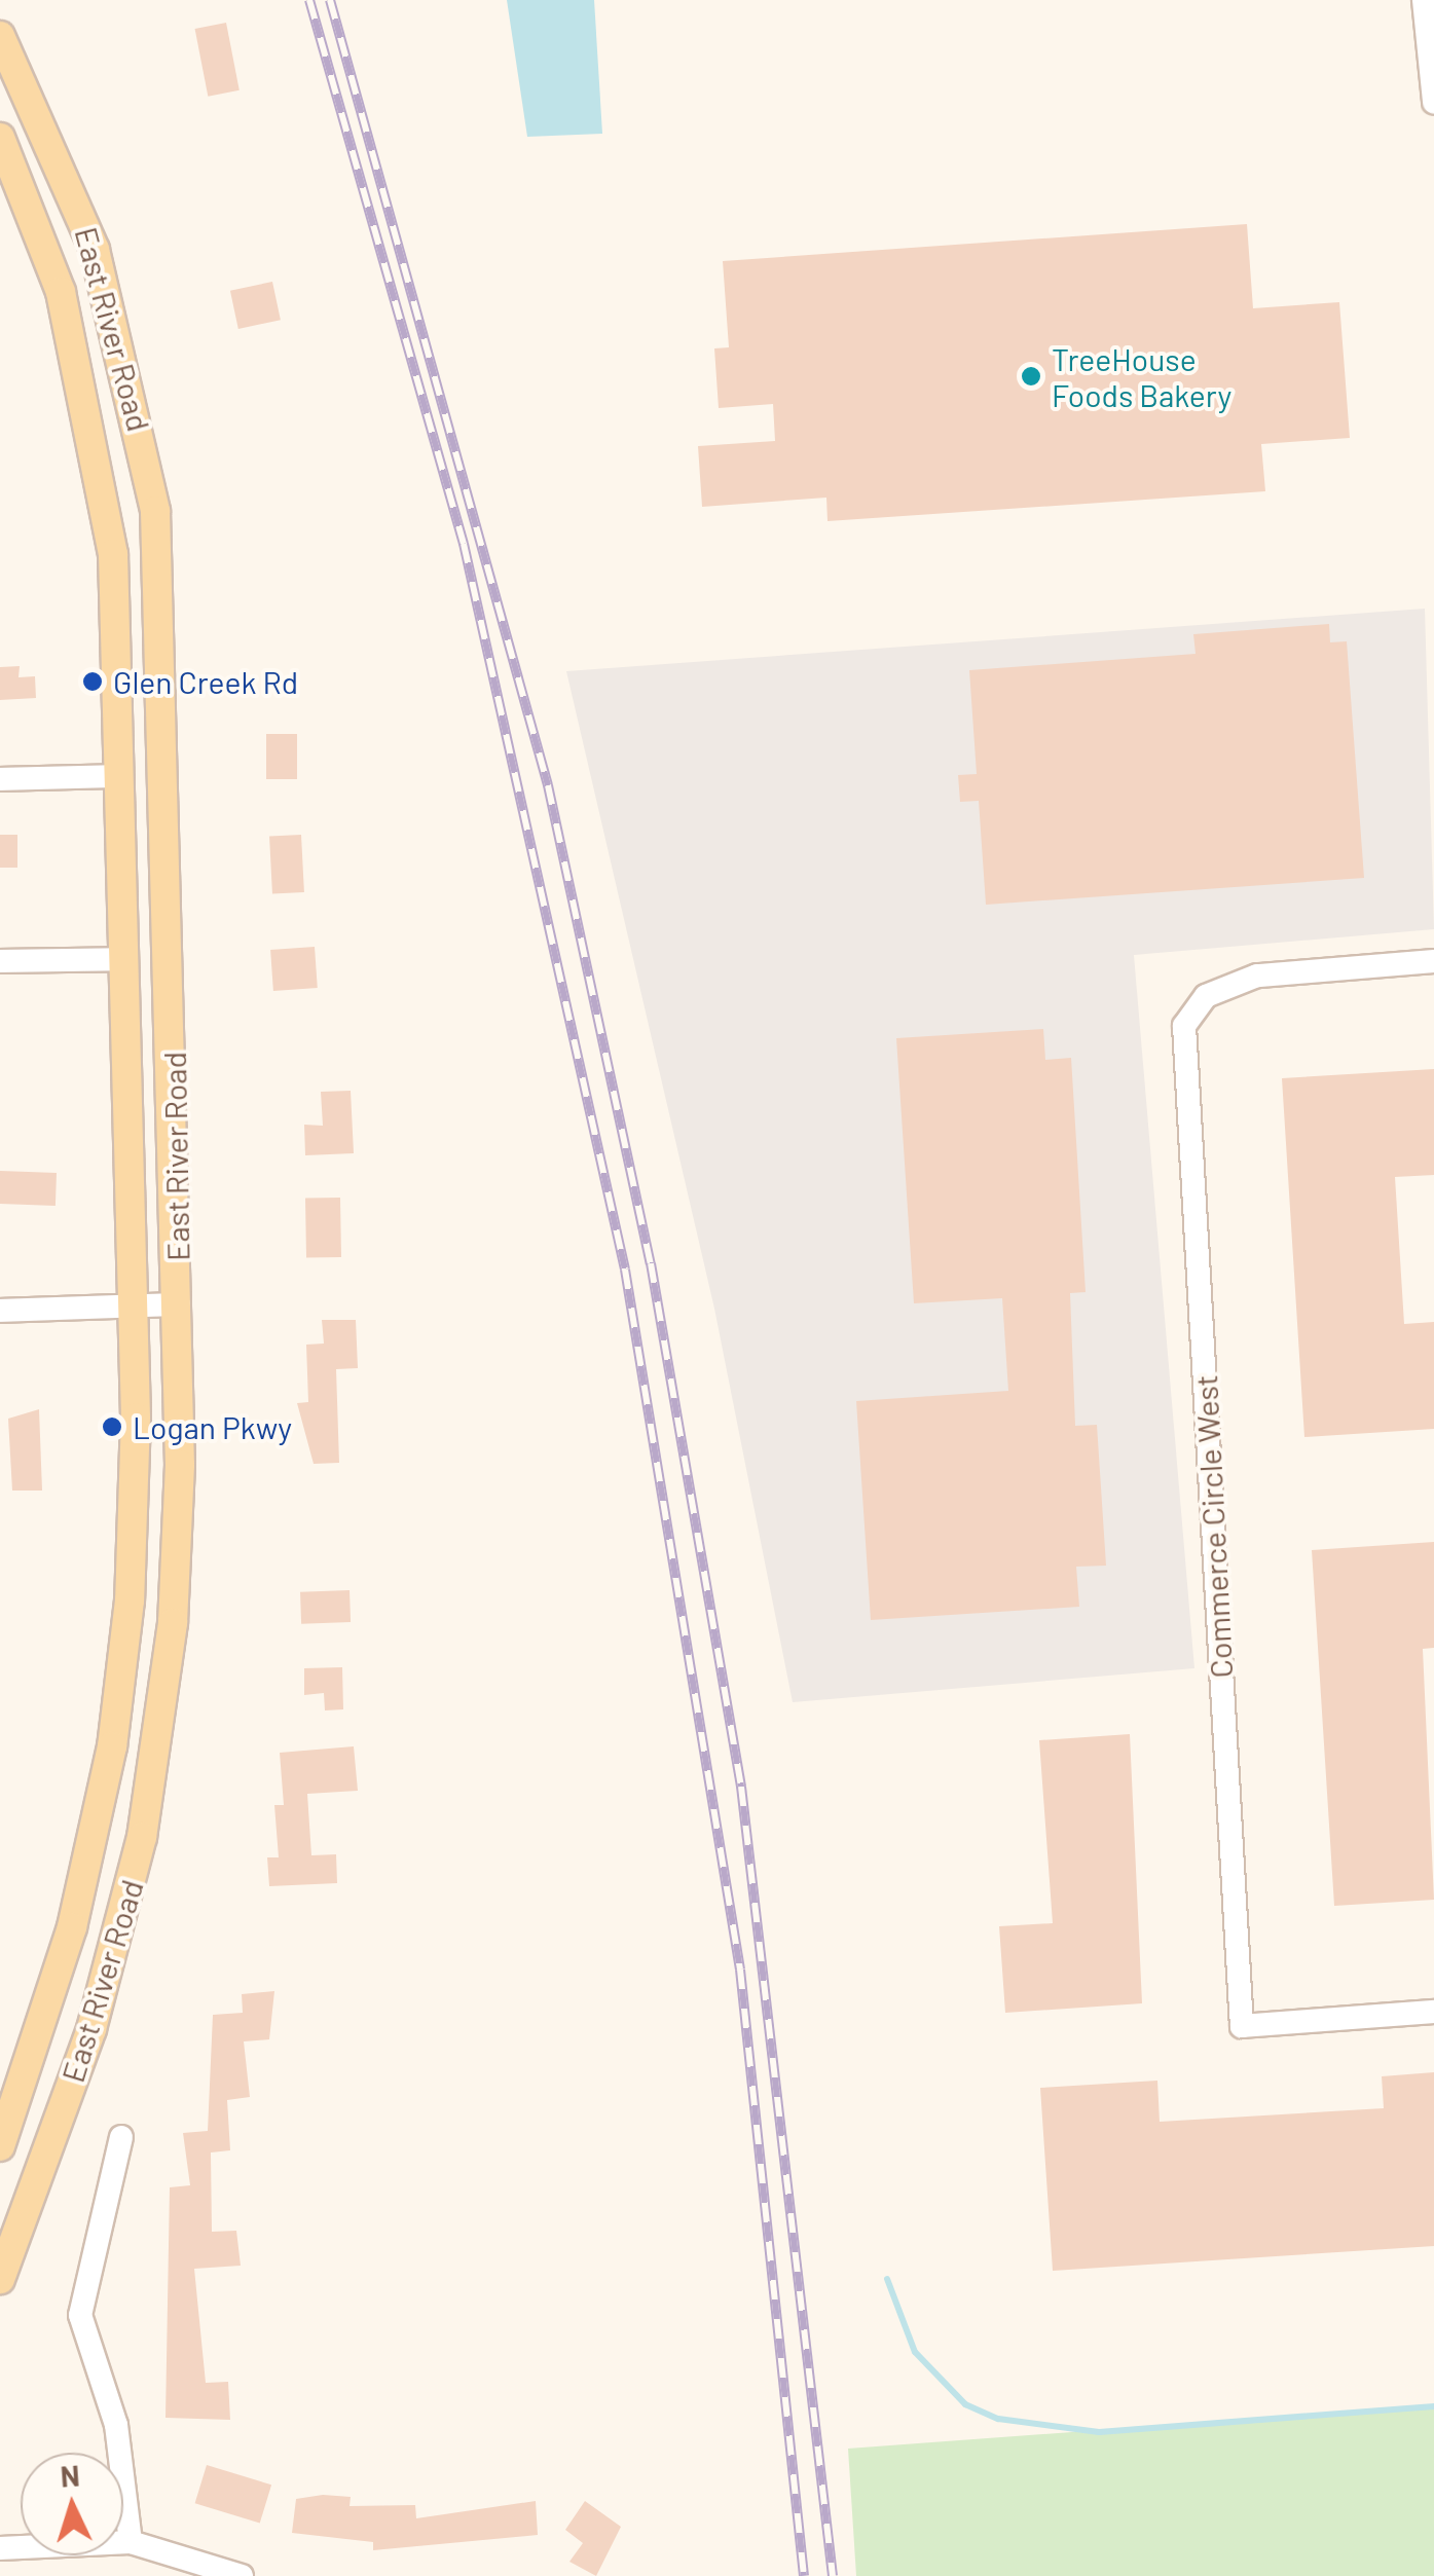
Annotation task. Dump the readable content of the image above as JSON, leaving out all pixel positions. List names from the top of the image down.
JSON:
{
  "streets": {
    "main road": ["East River Road"],
    "street": ["Commerce Circle West"]
  },
  "places": ["TreeHouse Foods Bakery", "Glen Creek Rd", "Logan Pkwy"],
  "north": "top"
}
